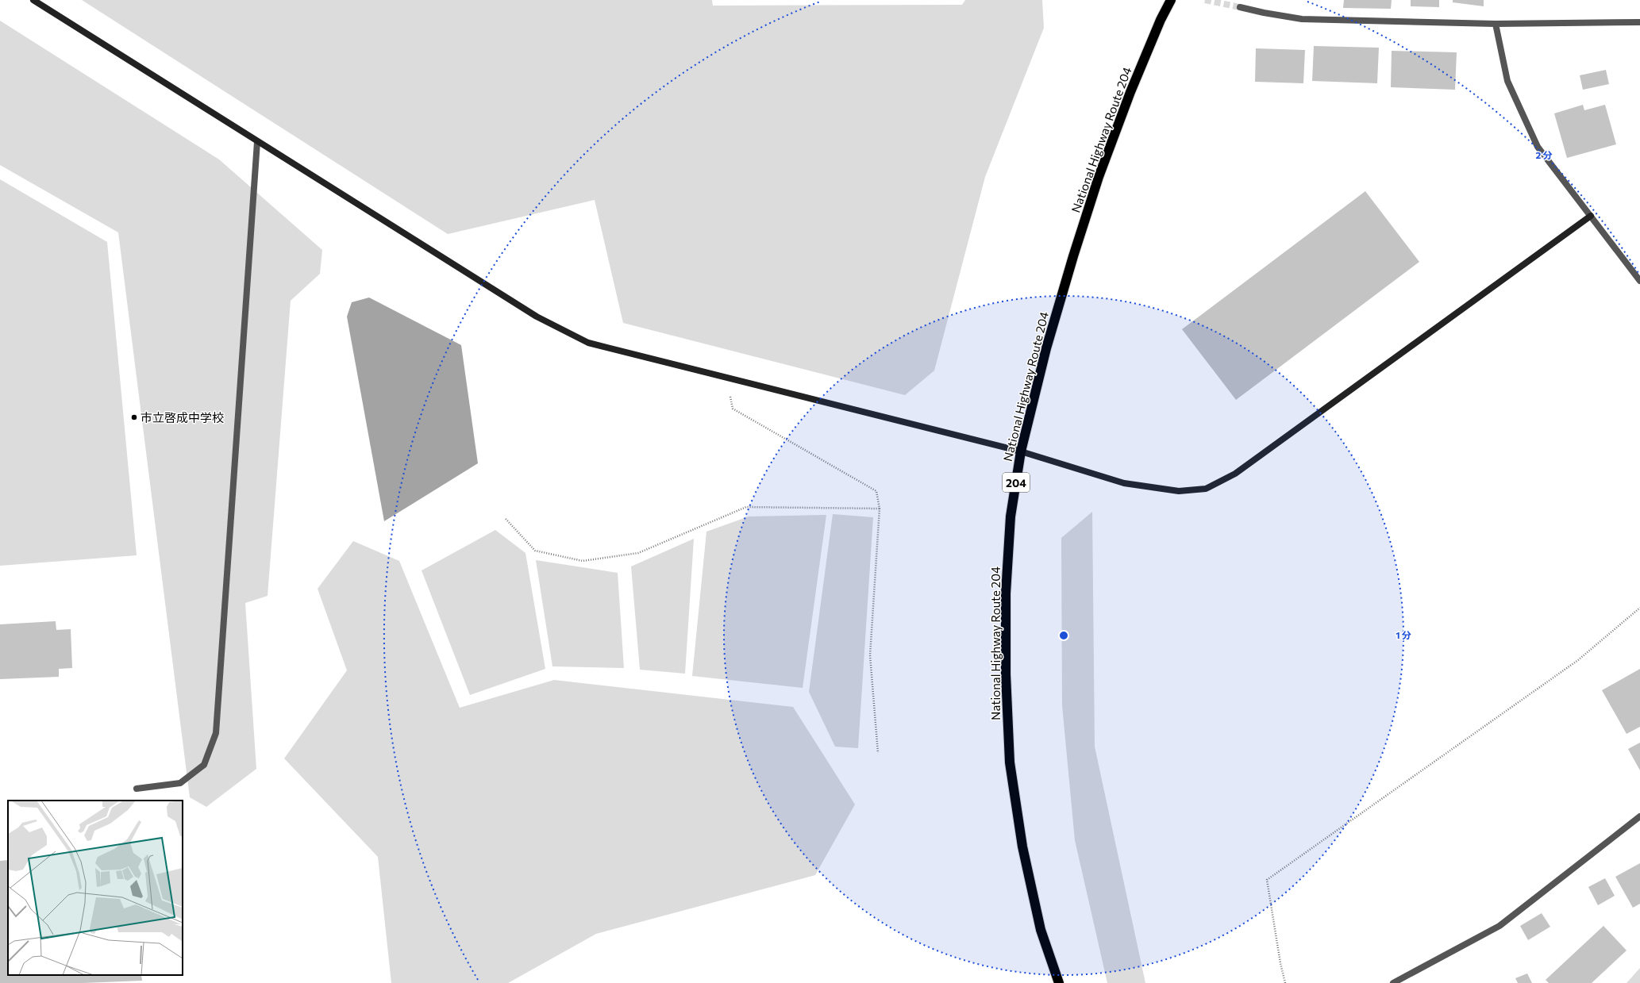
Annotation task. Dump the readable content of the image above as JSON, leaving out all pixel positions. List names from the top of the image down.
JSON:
{
  "streets": {
    "highway": ["National Highway Route 204", "204"]
  },
  "places": ["市立啓成中学校"],
  "rings": ["2 分", "1 分"]
}
